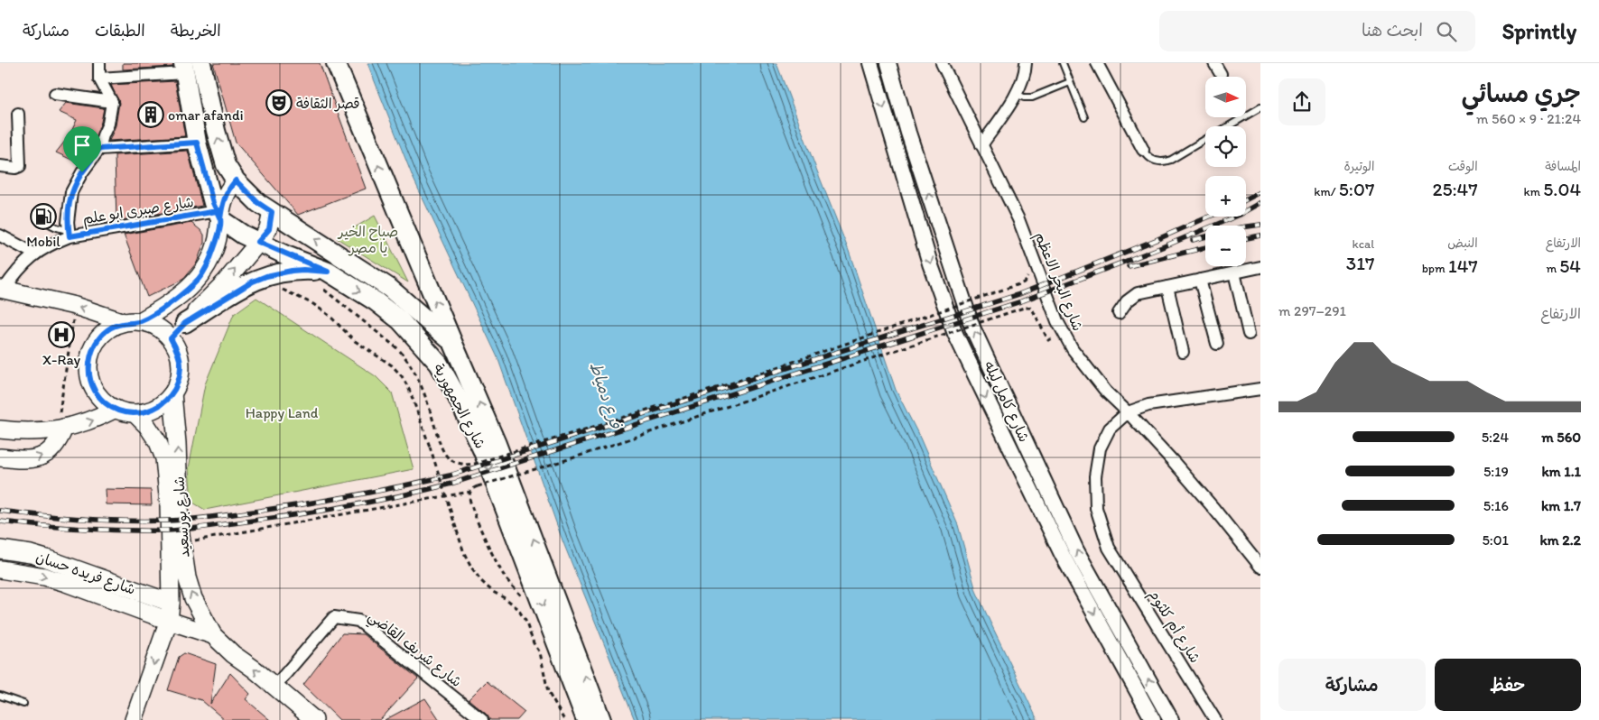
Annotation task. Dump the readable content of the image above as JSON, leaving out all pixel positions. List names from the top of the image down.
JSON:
{
  "streets": {
    "main road": ["شارع الجمهورية", "شارع بورسعيد", "شارع فريده حسان"],
    "street": [
      "شارع صبرى ابو علم",
      "شارع البحر الاعظم",
      "شارع كامل ليله",
      "شارع أم كلثوم",
      "شارع شريف القاضي"
    ]
  },
  "crossings": [
    ["شارع صبرى ابو علم", "شارع الجمهورية"],
    ["شارع البحر الاعظم", "شارع أم كلثوم"],
    ["شارع بورسعيد", "شارع فريده حسان"]
  ],
  "water": ["فرع دمياط"],
  "parks": ["صباح الخير يا مصر", "Happy Land"],
  "places": {
    "theatre": ["قصر الثقافة"],
    "building": ["omar afandi"],
    "fuel station": ["Mobil"],
    "hospital": ["X-Ray"]
  },
  "north": "right",
  "page": {
    "header": "Sprintly",
    "search": "ابحث هنا",
    "nav": ["الخريطة", "الطبقات", "مشاركة"],
    "heading": ["جري مسائي", "21:24 · 9 × 560 m"],
    "map_buttons": ["+", "−"],
    "stats": [
      ["المسافة", "5.04 km"],
      ["الوقت", "25:47"],
      ["الوتيرة", "5:07 /km"],
      ["الارتفاع", "54 m"],
      ["النبض", "147 bpm"],
      ["kcal", "317"]
    ],
    "chart": ["الارتفاع", "291–297 m"],
    "list": [
      {
        "name": "560 m",
        "note": "5:24"
      },
      {
        "name": "1.1 km",
        "note": "5:19"
      },
      {
        "name": "1.7 km",
        "note": "5:16"
      },
      {
        "name": "2.2 km",
        "note": "5:01"
      }
    ],
    "buttons": ["حفظ", "مشاركة"]
  }
}
